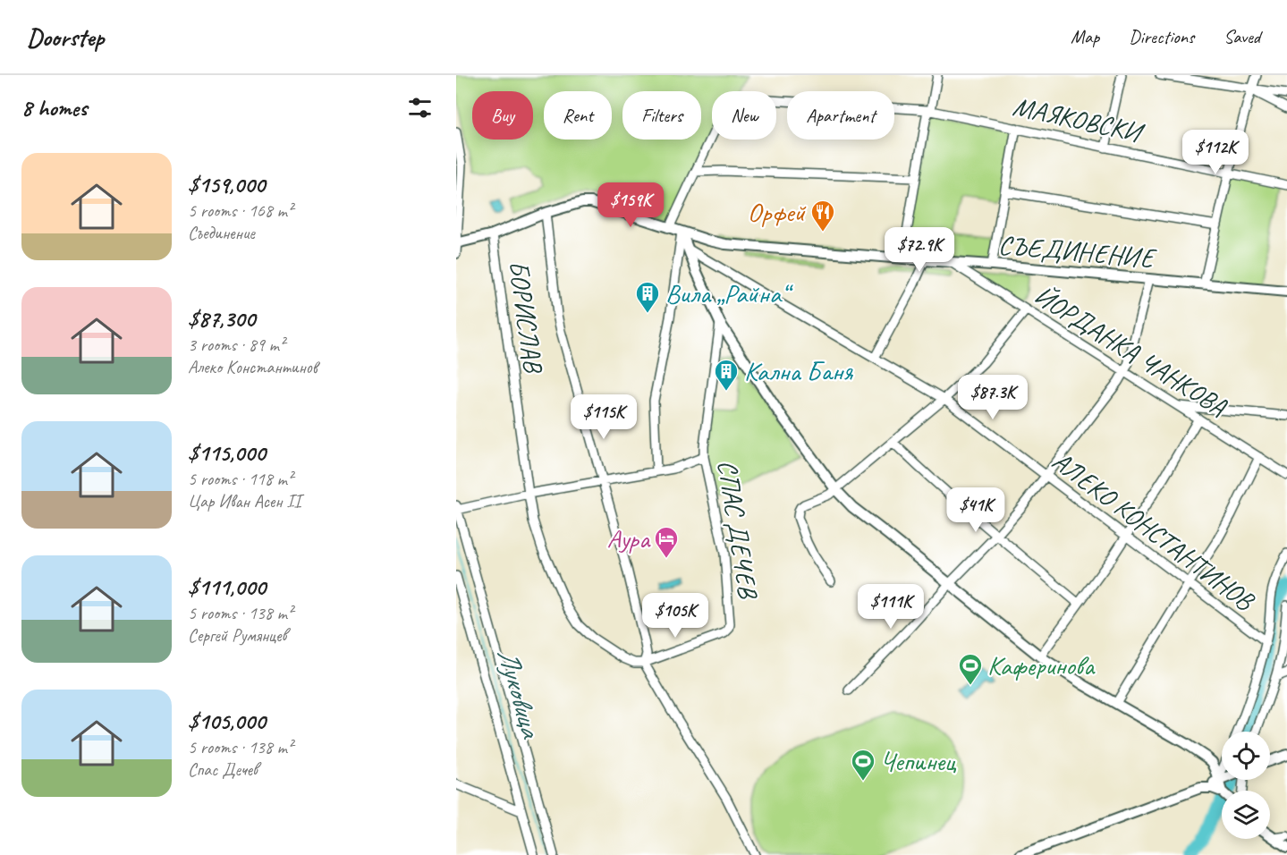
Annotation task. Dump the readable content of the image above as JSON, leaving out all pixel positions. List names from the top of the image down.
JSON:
{
  "streets": {
    "street": [
      "МАЯКОВСКИ",
      "СЪЕДИНЕНИЕ",
      "БОРИСЛАВ",
      "ЙОРДАНКА ЧАНКОВА",
      "СПАС ДЕЧЕВ",
      "АЛЕКО КОНСТАНТИНОВ"
    ]
  },
  "crossings": [
    ["СЪЕДИНЕНИЕ", "БОРИСЛАВ"],
    ["СЪЕДИНЕНИЕ", "ЙОРДАНКА ЧАНКОВА"],
    ["БОРИСЛАВ", "СПАС ДЕЧЕВ"]
  ],
  "water": ["Луковица"],
  "places": {
    "restaurant": ["Орфей"],
    "building": ["Вила „Райна“", "Кална Баня"],
    "hotel": ["Аура"],
    "sports": ["Каферинова", "Чепинец"]
  },
  "page": {
    "header": "Doorstep",
    "nav": ["Map", "Directions", "Saved"],
    "heading": "8 homes",
    "chip": [
      "Buy",
      "Rent",
      "Filters",
      "New",
      "Apartment"
    ],
    "price": [
      "$112K",
      "$159K",
      "$72.9K",
      "$87.3K",
      "$115K",
      "$41K",
      "$111K",
      "$105K"
    ],
    "list": [
      {
        "name": "$159,000",
        "note": "5 rooms · 168 m² · Съединение"
      },
      {
        "name": "$87,300",
        "note": "3 rooms · 89 m² · Алеко Константинов"
      },
      {
        "name": "$115,000",
        "note": "5 rooms · 118 m² · Цар Иван Асен II"
      },
      {
        "name": "$111,000",
        "note": "5 rooms · 138 m² · Сергей Румянцев"
      },
      {
        "name": "$105,000",
        "note": "5 rooms · 138 m² · Спас Дечев"
      }
    ]
  }
}
